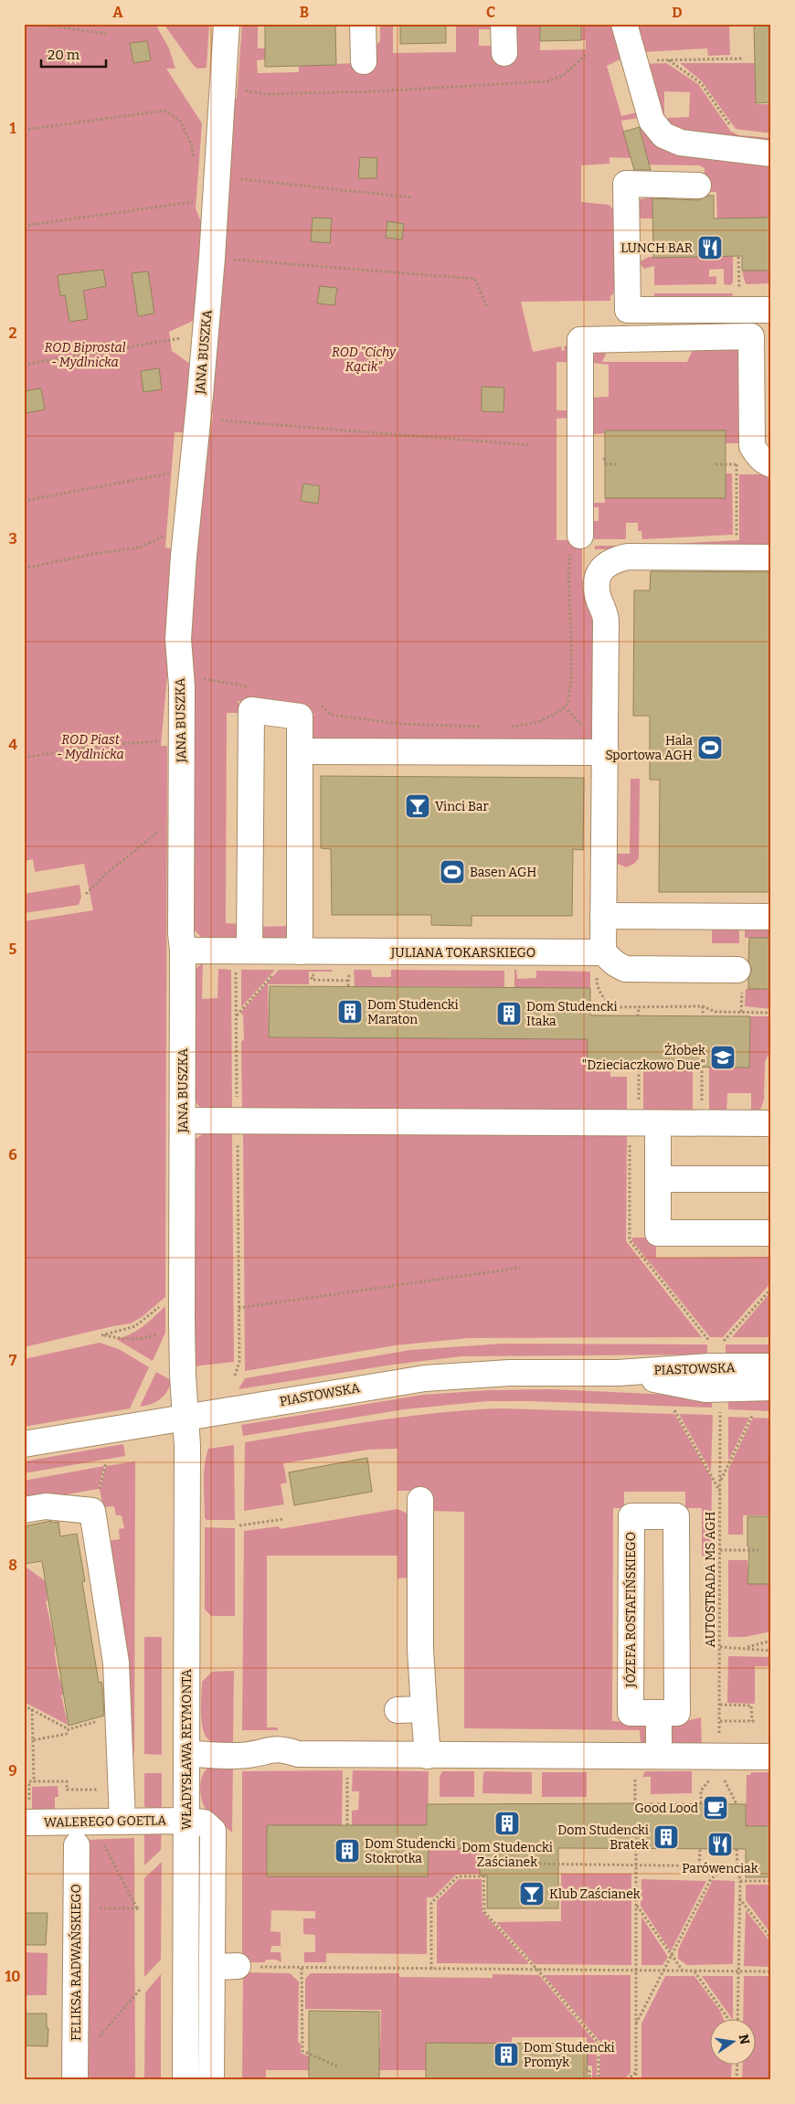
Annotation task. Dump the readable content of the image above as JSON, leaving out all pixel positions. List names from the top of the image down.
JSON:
{
  "streets": {
    "street": [
      "JANA BUSZKA",
      "JULIANA TOKARSKIEGO",
      "PIASTOWSKA",
      "JÓZEFA ROSTAFIŃSKIEGO",
      "WŁADYSŁAWA REYMONTA",
      "WALEREGO GOETLA",
      "FELIKSA RADWAŃSKIEGO"
    ],
    "path": ["AUTOSTRADA MS AGH"]
  },
  "crossings": [
    ["JANA BUSZKA", "JULIANA TOKARSKIEGO"],
    ["JANA BUSZKA", "PIASTOWSKA"],
    ["JANA BUSZKA", "WŁADYSŁAWA REYMONTA"],
    ["PIASTOWSKA", "WŁADYSŁAWA REYMONTA"],
    ["WŁADYSŁAWA REYMONTA", "WALEREGO GOETLA"]
  ],
  "parks": ["ROD Biprostal - Mydlnicka", "ROD \"Cichy Kącik\"", "ROD Piast - Mydlnicka"],
  "places": {
    "restaurant": ["LUNCH BAR", "Parówenciak"],
    "sports": ["Hala Sportowa AGH", "Basen AGH"],
    "bar": ["Vinci Bar", "Klub Zaścianek"],
    "building": [
      "Dom Studencki Maraton",
      "Dom Studencki Itaka",
      "Dom Studencki Zaścianek",
      "Dom Studencki Bratek",
      "Dom Studencki Stokrotka",
      "Dom Studencki Promyk"
    ],
    "school or university": ["Żłobek \"Dzieciaczkowo Due\""],
    "cafe": ["Good Lood"]
  },
  "scale_bar": "20 m",
  "north": "right",
  "grid": {
    "columns": [
      "A",
      "B",
      "C",
      "D"
    ],
    "rows": [
      "1",
      "2",
      "3",
      "4",
      "5",
      "6",
      "7",
      "8",
      "9",
      "10"
    ]
  }
}
